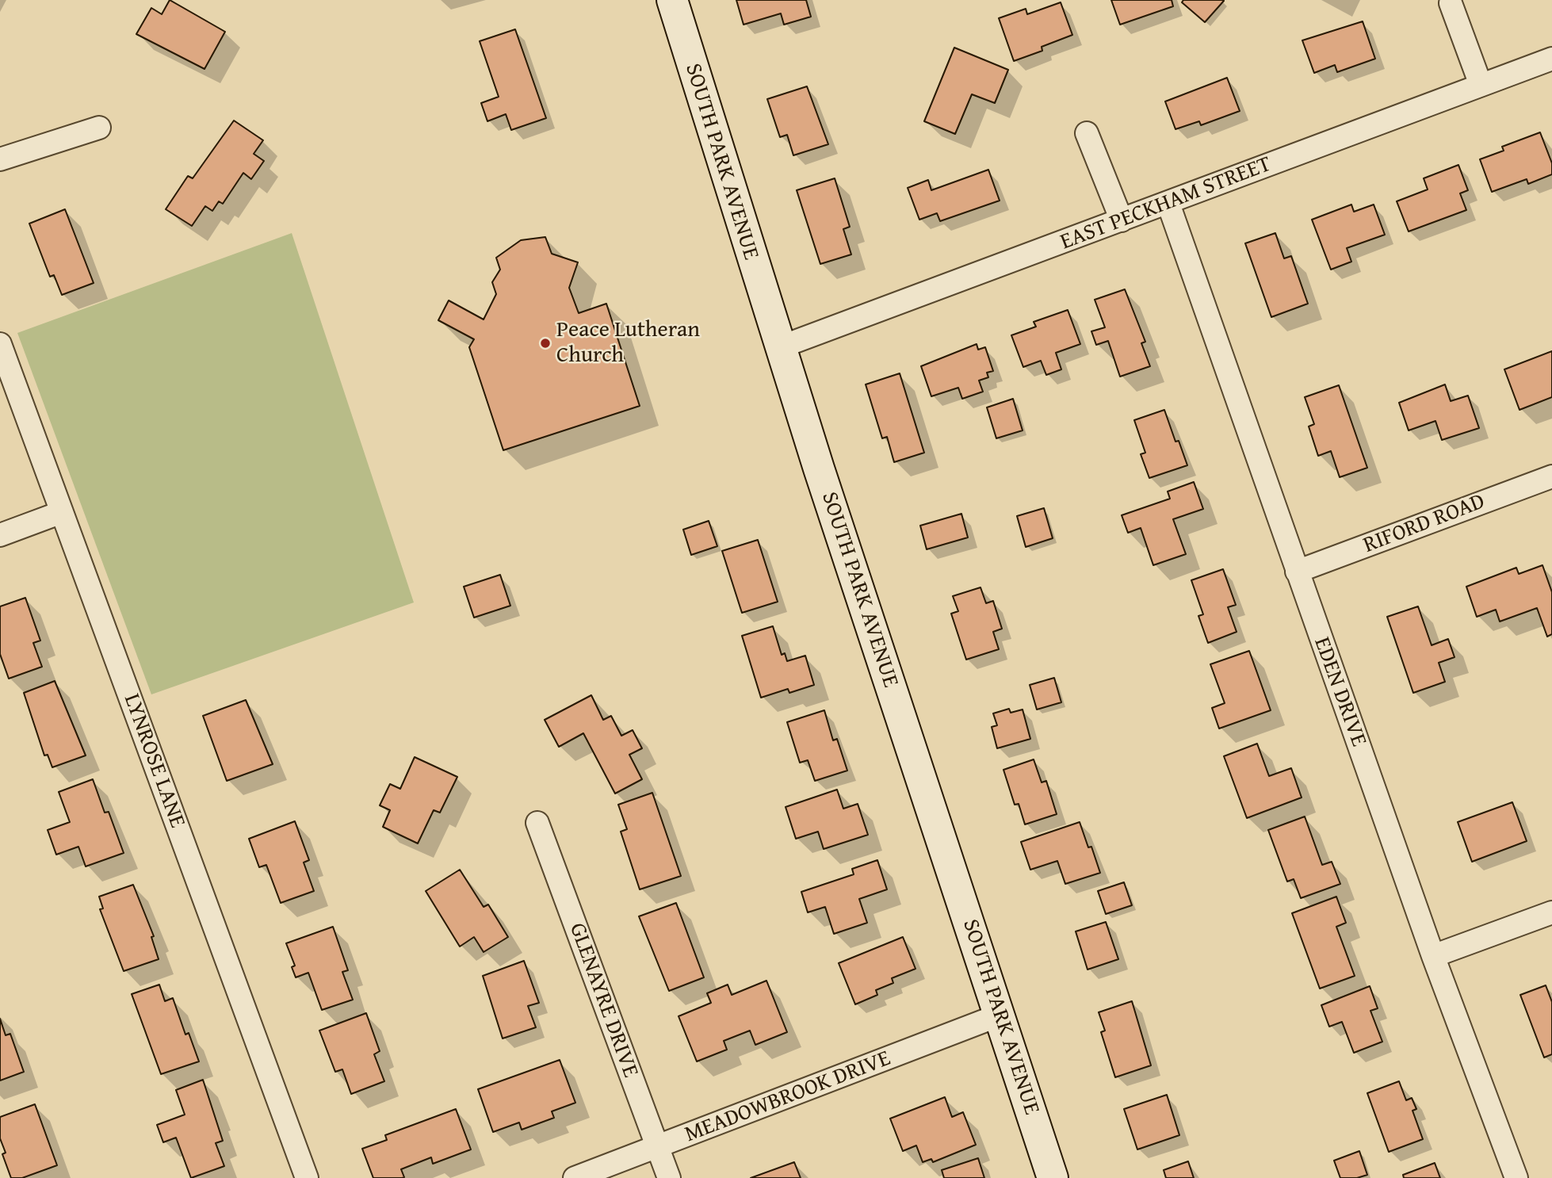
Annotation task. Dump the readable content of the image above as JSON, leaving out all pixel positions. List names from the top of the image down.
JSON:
{
  "streets": {
    "main road": ["SOUTH PARK AVENUE"],
    "street": [
      "EAST PECKHAM STREET",
      "RIFORD ROAD",
      "EDEN DRIVE",
      "LYNROSE LANE",
      "GLENAYRE DRIVE",
      "MEADOWBROOK DRIVE"
    ]
  },
  "crossings": [
    ["SOUTH PARK AVENUE", "EAST PECKHAM STREET"],
    ["SOUTH PARK AVENUE", "MEADOWBROOK DRIVE"],
    ["EAST PECKHAM STREET", "EDEN DRIVE"],
    ["RIFORD ROAD", "EDEN DRIVE"],
    ["GLENAYRE DRIVE", "MEADOWBROOK DRIVE"]
  ],
  "places": ["Peace Lutheran Church"]
}
